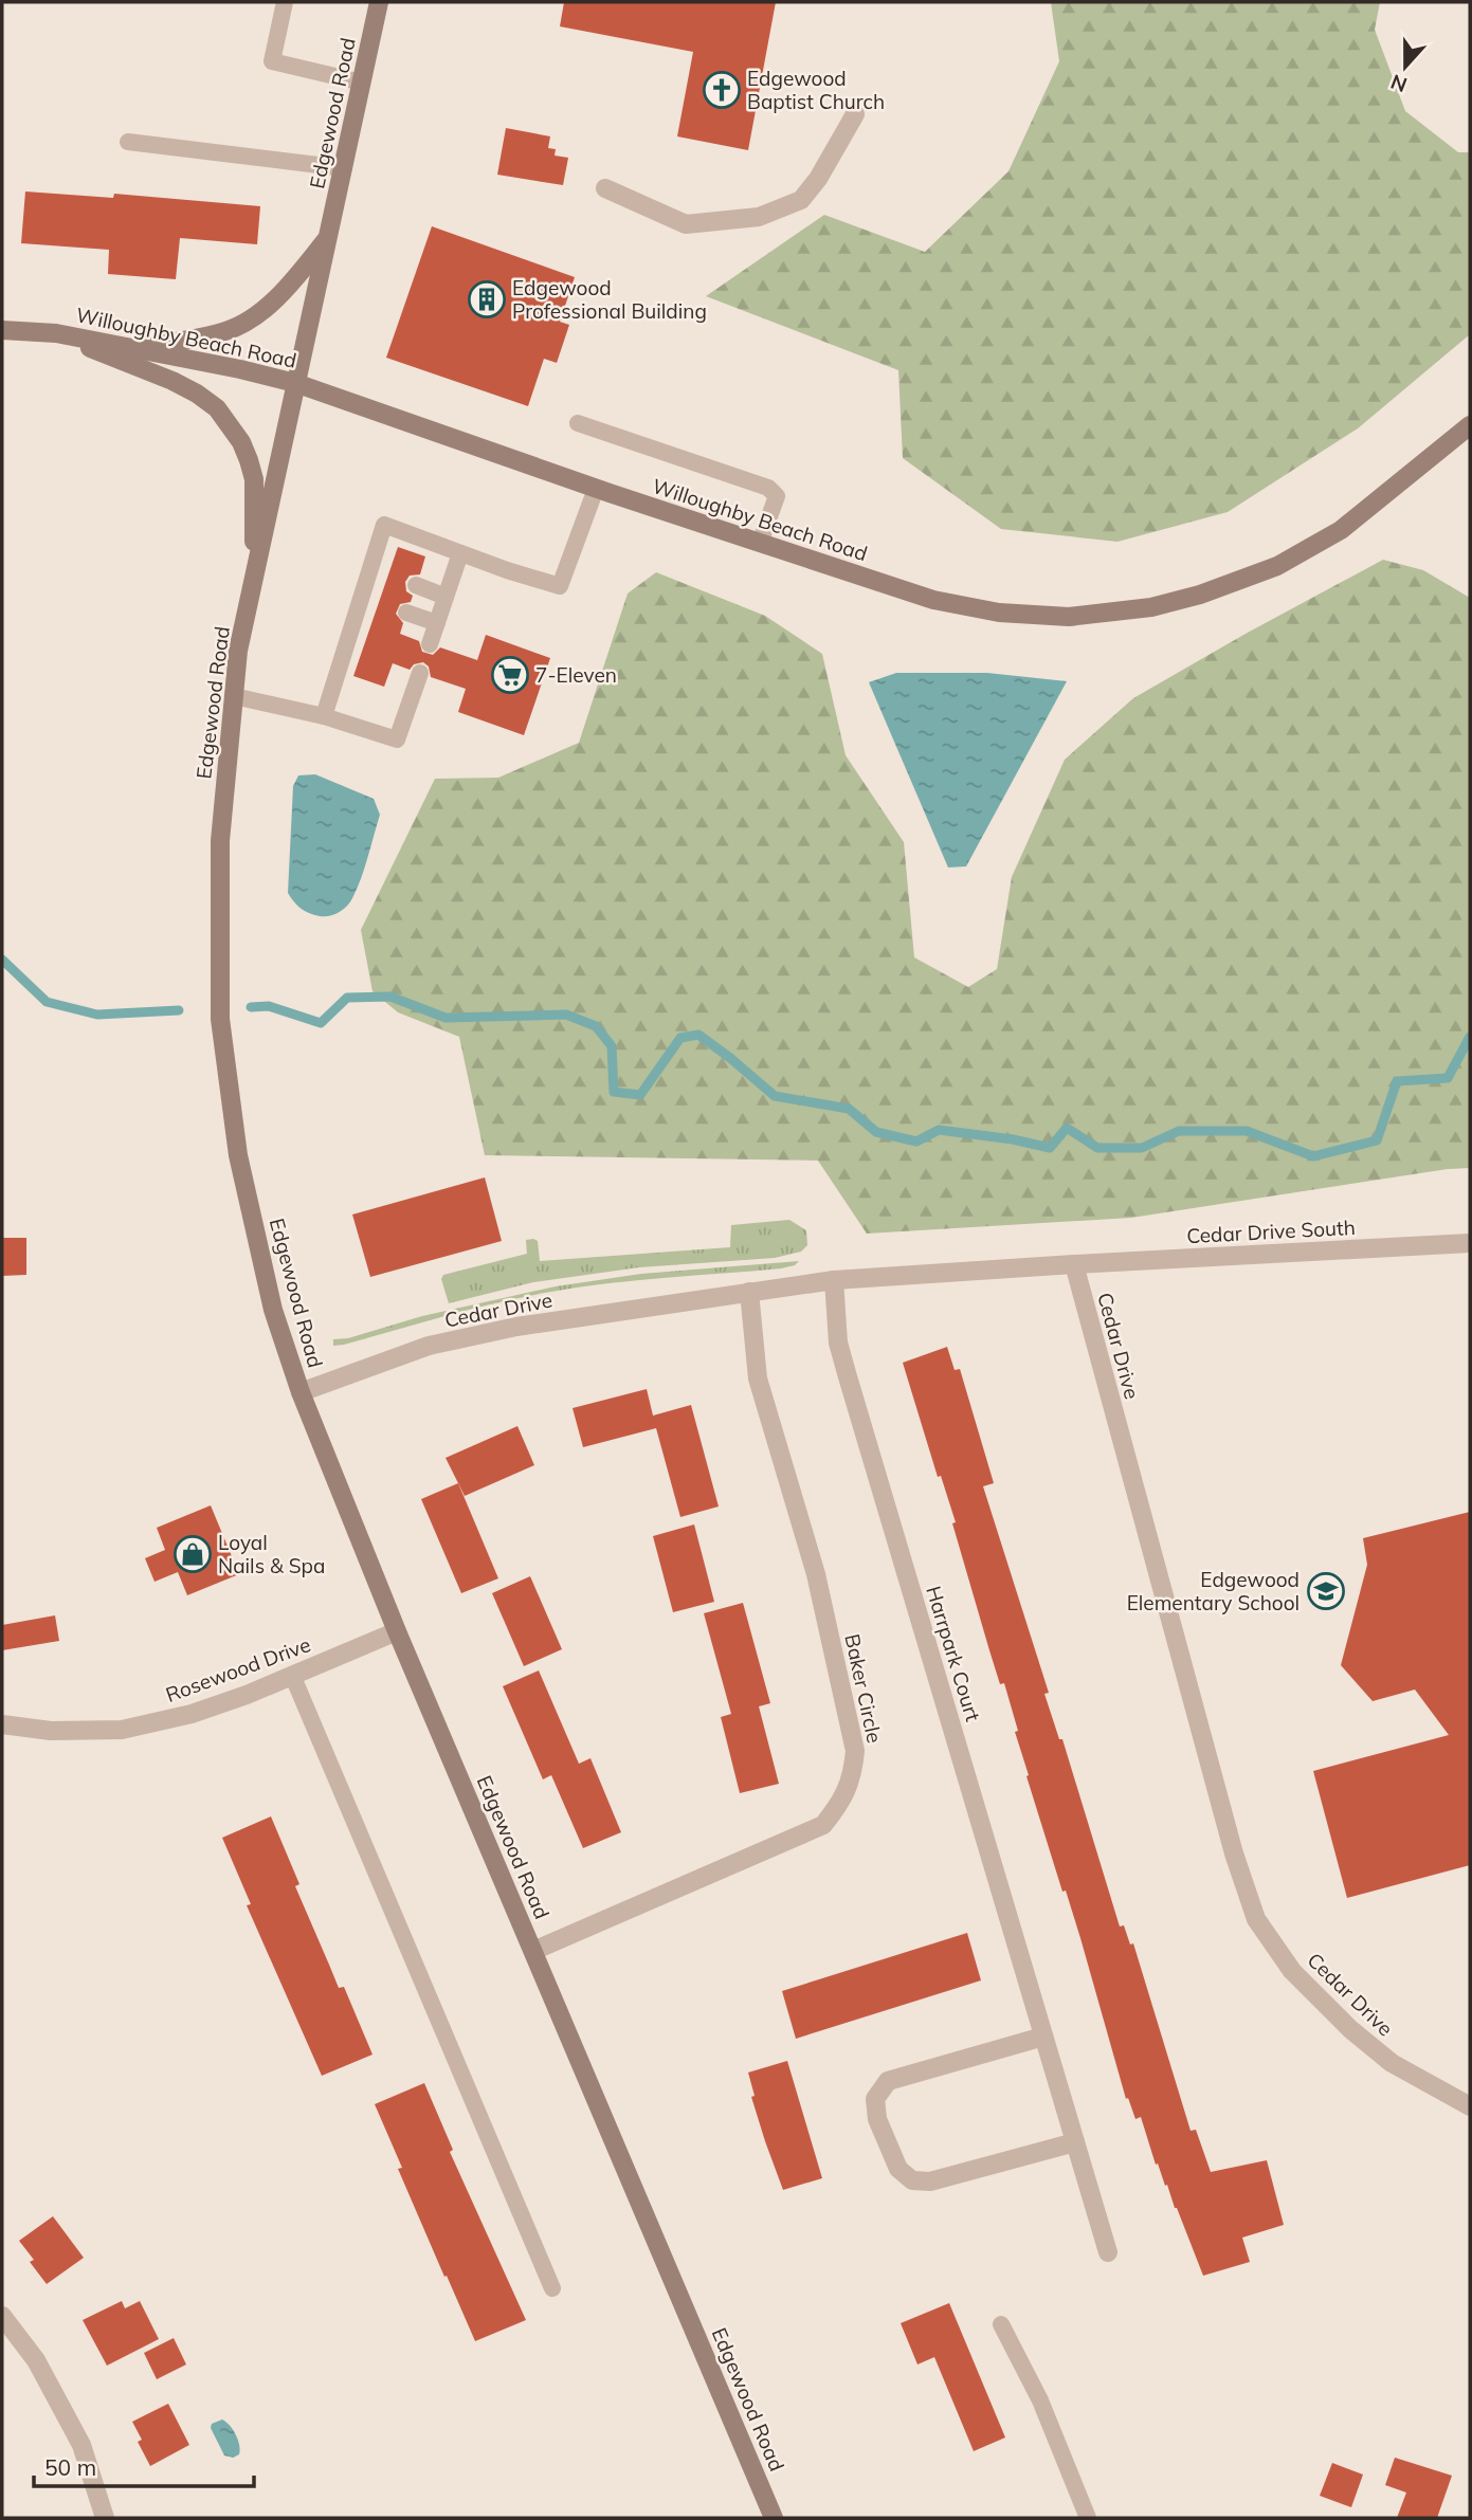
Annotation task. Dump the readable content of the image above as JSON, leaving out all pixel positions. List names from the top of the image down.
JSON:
{
  "streets": {
    "main road": ["Edgewood Road", "Willoughby Beach Road"],
    "street": [
      "Cedar Drive South",
      "Cedar Drive",
      "Harrpark Court",
      "Rosewood Drive",
      "Baker Circle"
    ]
  },
  "crossings": [
    ["Edgewood Road", "Willoughby Beach Road"],
    ["Edgewood Road", "Cedar Drive"],
    ["Edgewood Road", "Rosewood Drive"],
    ["Edgewood Road", "Baker Circle"],
    ["Cedar Drive South", "Cedar Drive"],
    ["Cedar Drive", "Harrpark Court"],
    ["Cedar Drive", "Baker Circle"]
  ],
  "places": {
    "church": ["Edgewood Baptist Church"],
    "building": ["Edgewood Professional Building"],
    "supermarket": ["7-Eleven"],
    "shop": ["Loyal Nails & Spa"],
    "school or university": ["Edgewood Elementary School"]
  },
  "scale_bar": "50 m",
  "north": "bottom"
}
